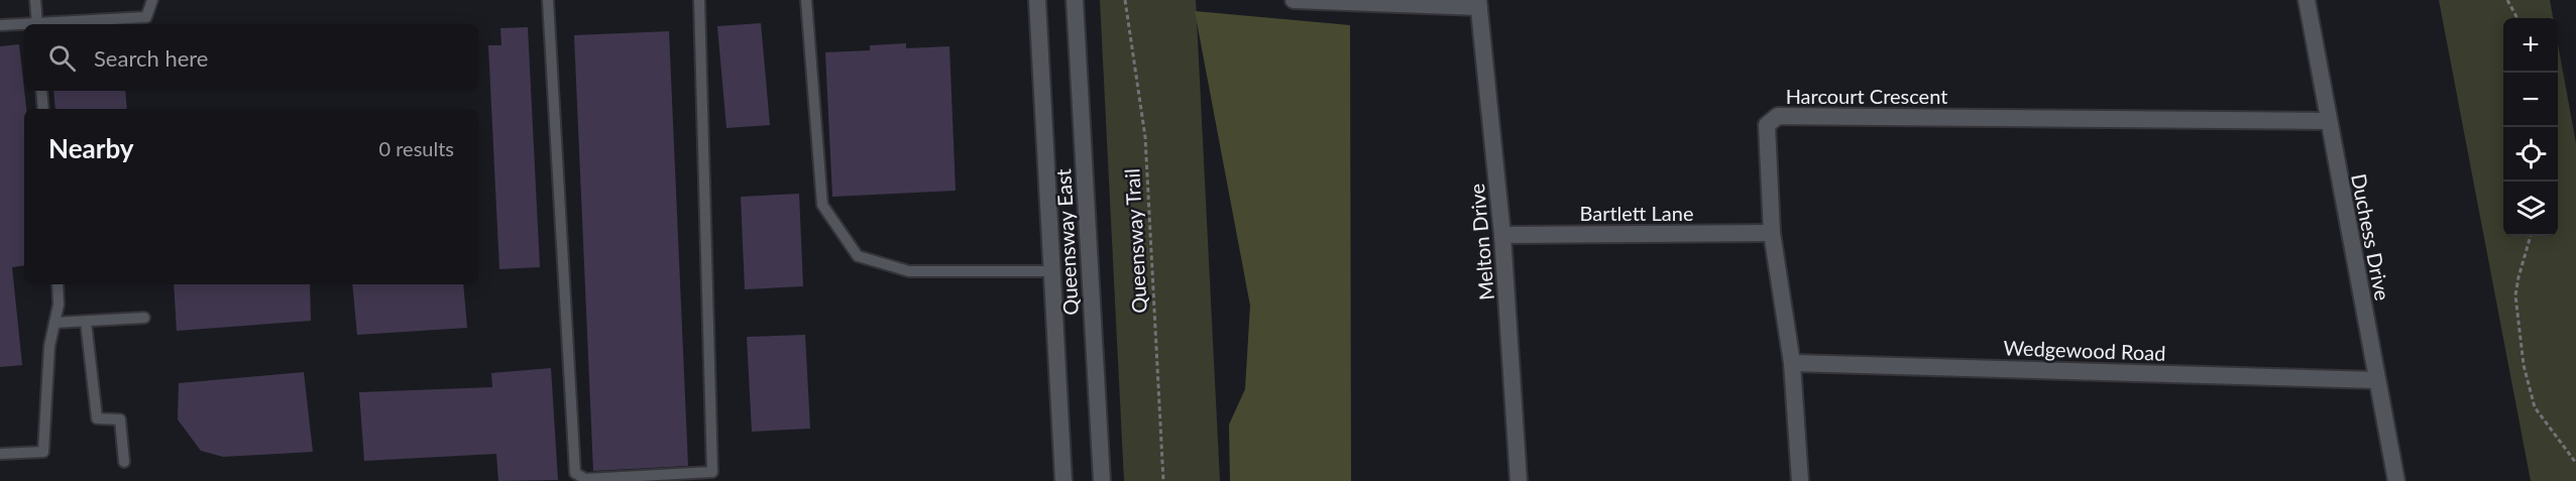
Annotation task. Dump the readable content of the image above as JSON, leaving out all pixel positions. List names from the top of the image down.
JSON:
{
  "streets": {
    "street": [
      "Harcourt Crescent",
      "Bartlett Lane",
      "Duchess Drive",
      "Queensway East",
      "Melton Drive",
      "Wedgewood Road"
    ],
    "path": ["Queensway Trail"]
  },
  "crossings": [
    ["Harcourt Crescent", "Bartlett Lane"],
    ["Harcourt Crescent", "Duchess Drive"],
    ["Harcourt Crescent", "Wedgewood Road"],
    ["Bartlett Lane", "Melton Drive"],
    ["Duchess Drive", "Wedgewood Road"]
  ],
  "page": {
    "map_buttons": ["+", "−"],
    "search": "Search here",
    "heading": ["Nearby", "0 results"]
  }
}
